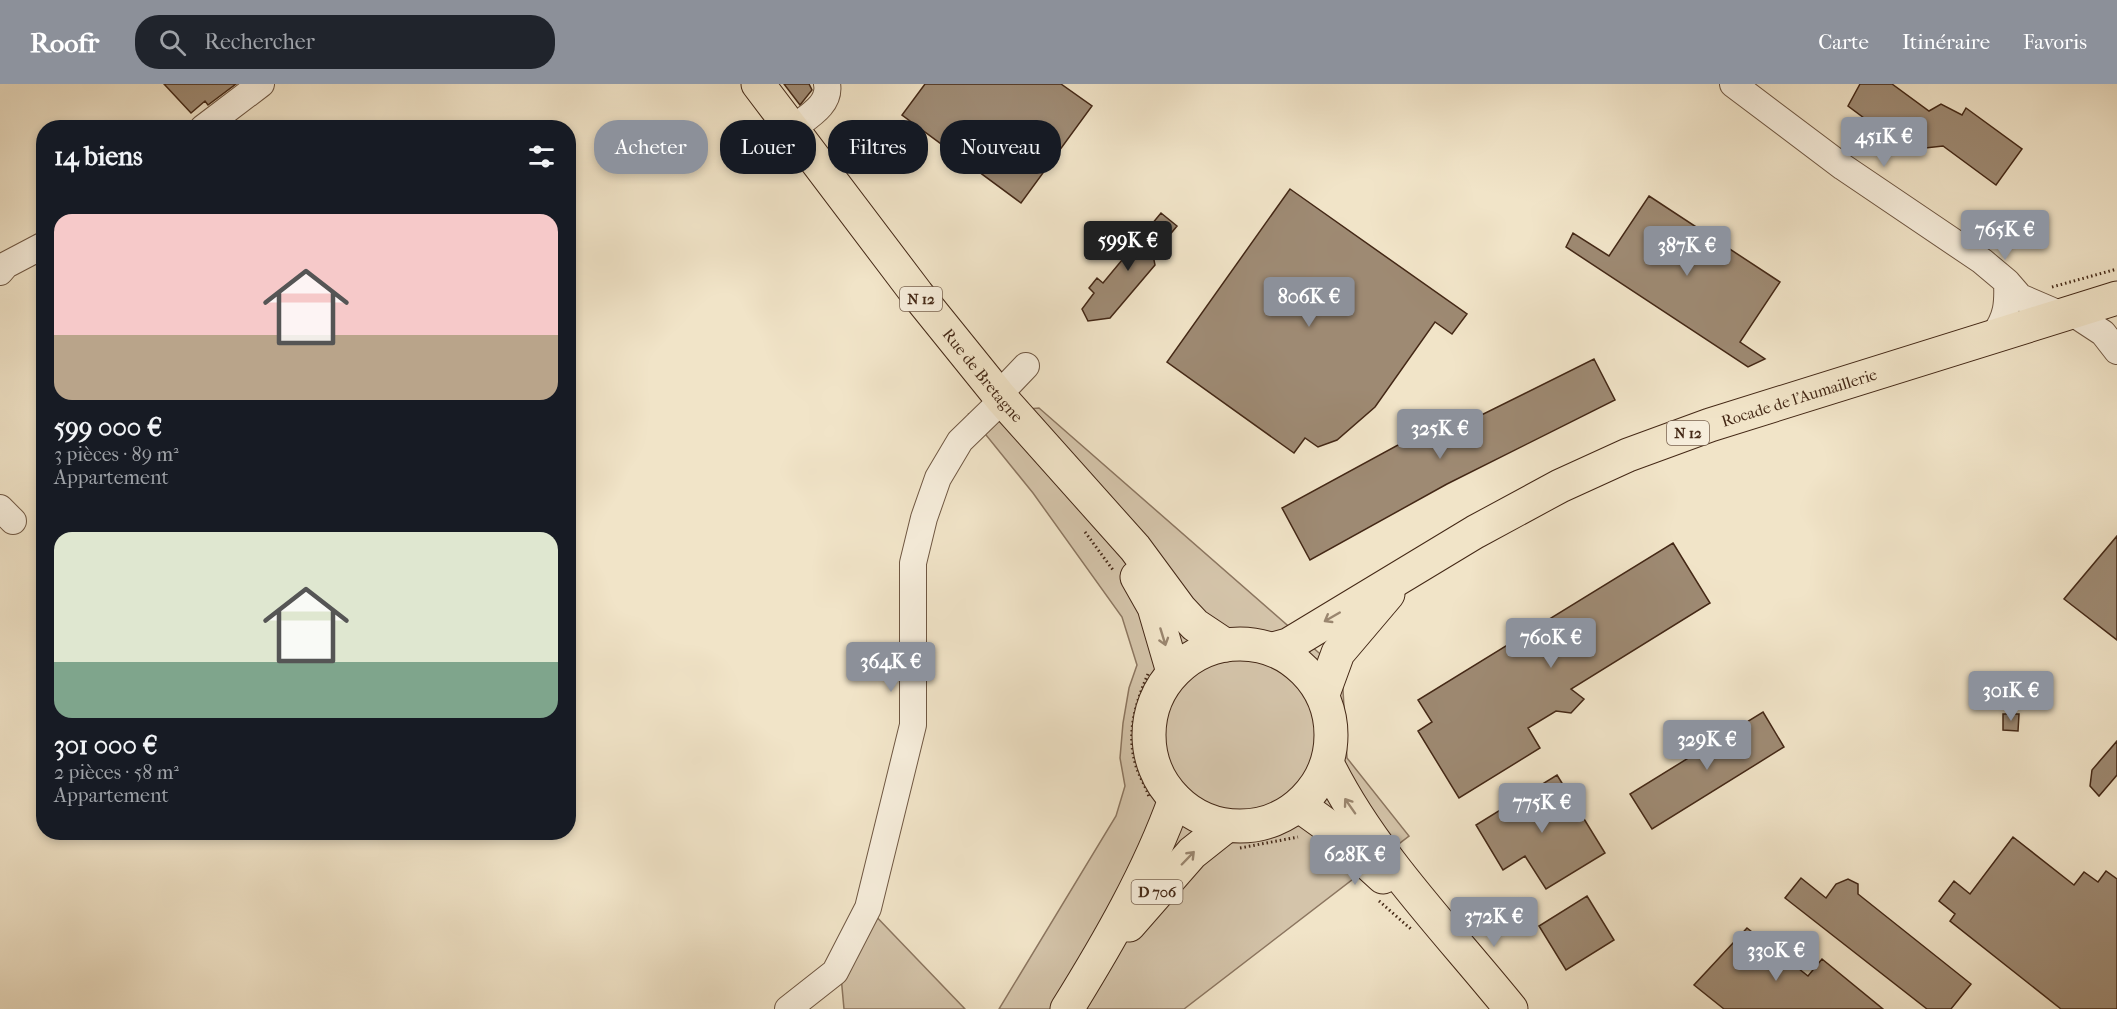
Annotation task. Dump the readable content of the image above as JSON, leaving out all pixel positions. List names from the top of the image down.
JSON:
{
  "streets": {
    "main road": [
      "N 12",
      "Rue de Bretagne",
      "Rocade de l'Aumaillerie",
      "D 706"
    ]
  },
  "crossings": [
    ["Rue de Bretagne", "Rocade de l'Aumaillerie"],
    ["Rue de Bretagne", "D 706"],
    ["Rocade de l'Aumaillerie", "D 706"]
  ],
  "page": {
    "header": "Roofr",
    "search": "Rechercher",
    "nav": ["Carte", "Itinéraire", "Favoris"],
    "price": [
      "451K €",
      "765K €",
      "599K €",
      "387K €",
      "806K €",
      "325K €",
      "760K €",
      "364K €",
      "301K €",
      "329K €",
      "775K €",
      "628K €",
      "372K €",
      "330K €"
    ],
    "chip": [
      "Acheter",
      "Louer",
      "Filtres",
      "Nouveau"
    ],
    "heading": "14 biens",
    "list": [
      {
        "name": "599 000 €",
        "note": "3 pièces · 89 m² · Appartement"
      },
      {
        "name": "301 000 €",
        "note": "2 pièces · 58 m² · Appartement"
      }
    ]
  }
}
